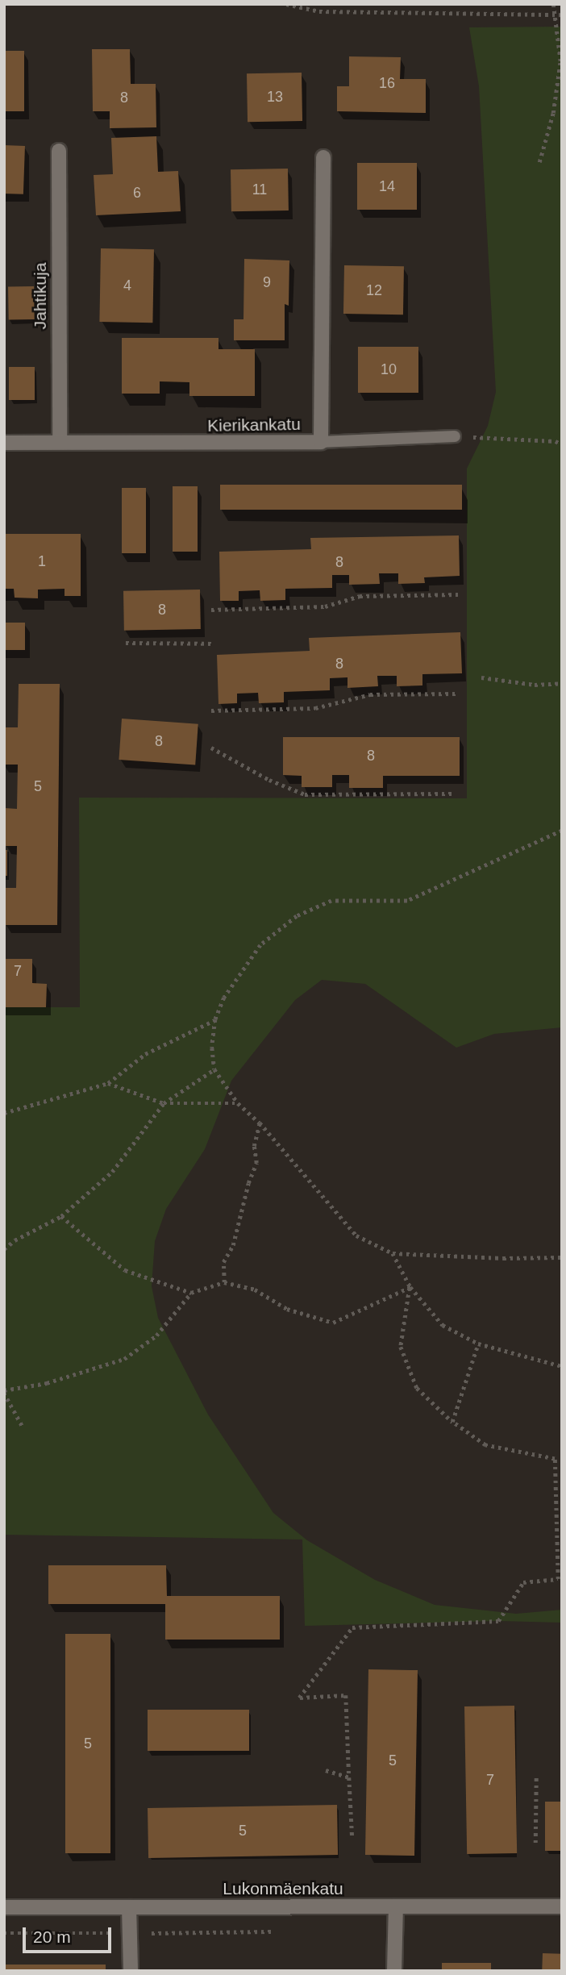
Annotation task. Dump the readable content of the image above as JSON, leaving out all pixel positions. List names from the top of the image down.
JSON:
{
  "streets": {
    "street": ["Jahtikuja", "Kierikankatu", "Lukonmäenkatu"]
  },
  "crossings": [
    ["Jahtikuja", "Kierikankatu"]
  ],
  "house_numbers": [
    "16",
    "13",
    "8",
    "14",
    "11",
    "6",
    "9",
    "4",
    "12",
    "10",
    "1",
    "8",
    "8",
    "8",
    "8",
    "8",
    "5",
    "7",
    "5",
    "5",
    "7",
    "5"
  ],
  "scale_bar": "20 m"
}
